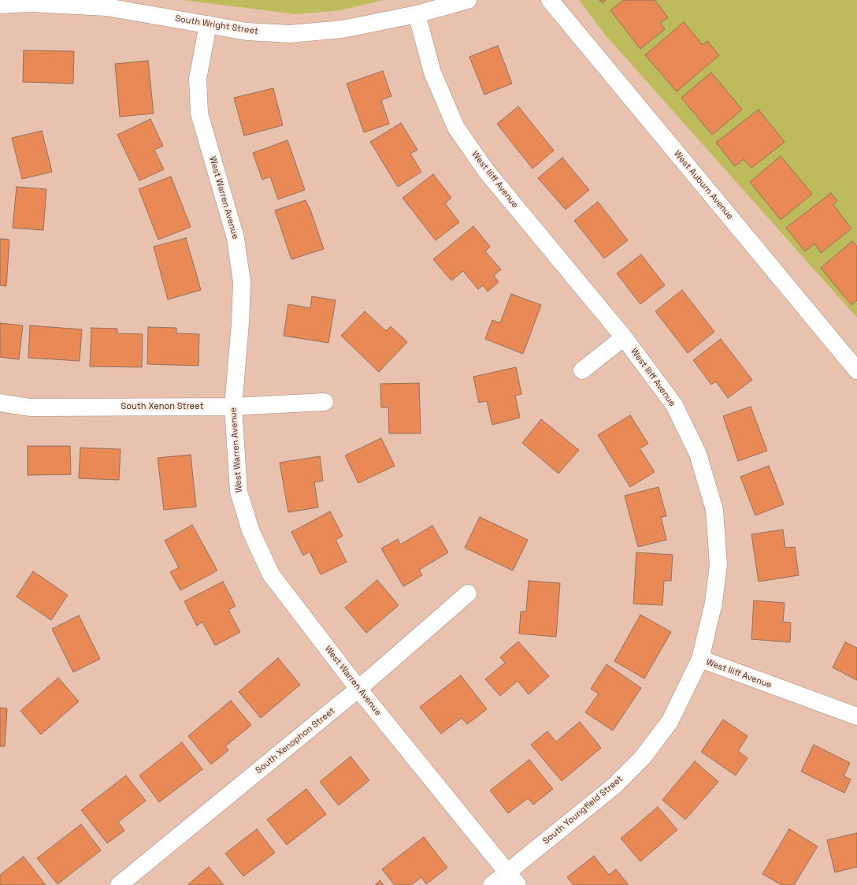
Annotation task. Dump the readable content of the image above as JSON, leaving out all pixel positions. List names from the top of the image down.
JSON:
{
  "streets": {
    "street": [
      "South Wright Street",
      "West Iliff Avenue",
      "West Auburn Avenue",
      "West Warren Avenue",
      "South Xenon Street",
      "South Xenophon Street",
      "South Youngfield Street"
    ]
  },
  "crossings": [
    ["South Wright Street", "West Iliff Avenue"],
    ["South Wright Street", "West Warren Avenue"],
    ["West Iliff Avenue", "South Youngfield Street"],
    ["West Warren Avenue", "South Xenon Street"],
    ["West Warren Avenue", "South Xenophon Street"],
    ["West Warren Avenue", "South Youngfield Street"]
  ]
}
